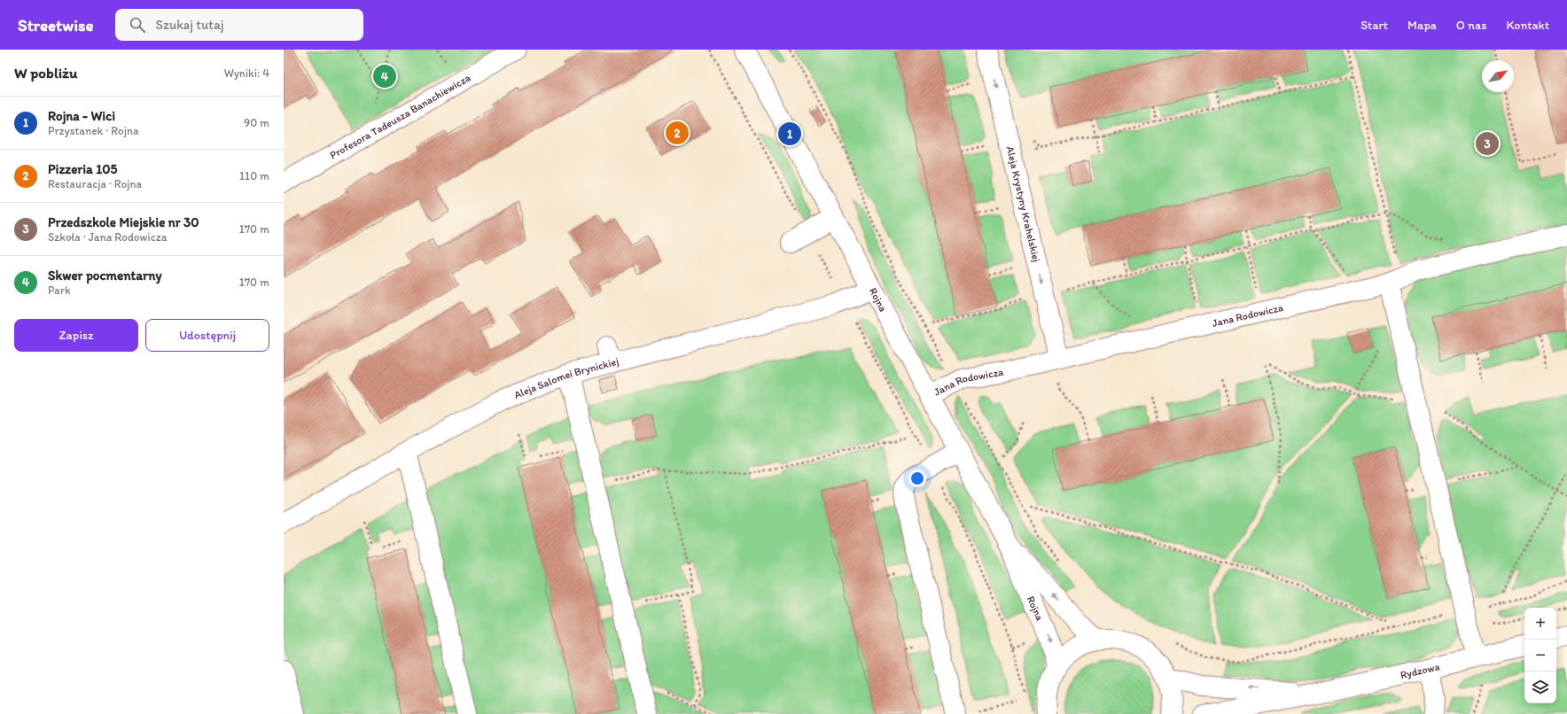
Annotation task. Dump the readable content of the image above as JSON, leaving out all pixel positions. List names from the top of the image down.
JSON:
{
  "streets": {
    "street": [
      "Profesora Tadeusza Banachiewicza",
      "Aleja Krystyny Krahelskiej",
      "Rojna",
      "Jana Rodowicza",
      "Aleja Salomei Brynickiej",
      "Rydzowa"
    ]
  },
  "crossings": [
    ["Aleja Krystyny Krahelskiej", "Jana Rodowicza"],
    ["Rojna", "Jana Rodowicza"],
    ["Rojna", "Aleja Salomei Brynickiej"]
  ],
  "one_way": ["Aleja Krystyny Krahelskiej"],
  "north": "top right",
  "page": {
    "header": "Streetwise",
    "search": "Szukaj tutaj",
    "nav": [
      "Start",
      "Mapa",
      "O nas",
      "Kontakt"
    ],
    "heading": ["W pobliżu", "Wyniki: 4"],
    "pins": [
      "4",
      "2",
      "1",
      "3"
    ],
    "list": [
      {
        "mark": "1",
        "name": "Rojna - Wici",
        "note": "Przystanek · Rojna",
        "value": "90 m"
      },
      {
        "mark": "2",
        "name": "Pizzeria 105",
        "note": "Restauracja · Rojna",
        "value": "110 m"
      },
      {
        "mark": "3",
        "name": "Przedszkole Miejskie nr 30",
        "note": "Szkoła · Jana Rodowicza",
        "value": "170 m"
      },
      {
        "mark": "4",
        "name": "Skwer pocmentarny",
        "note": "Park",
        "value": "170 m"
      }
    ],
    "buttons": ["Zapisz", "Udostępnij"],
    "map_buttons": ["+", "−"]
  }
}
